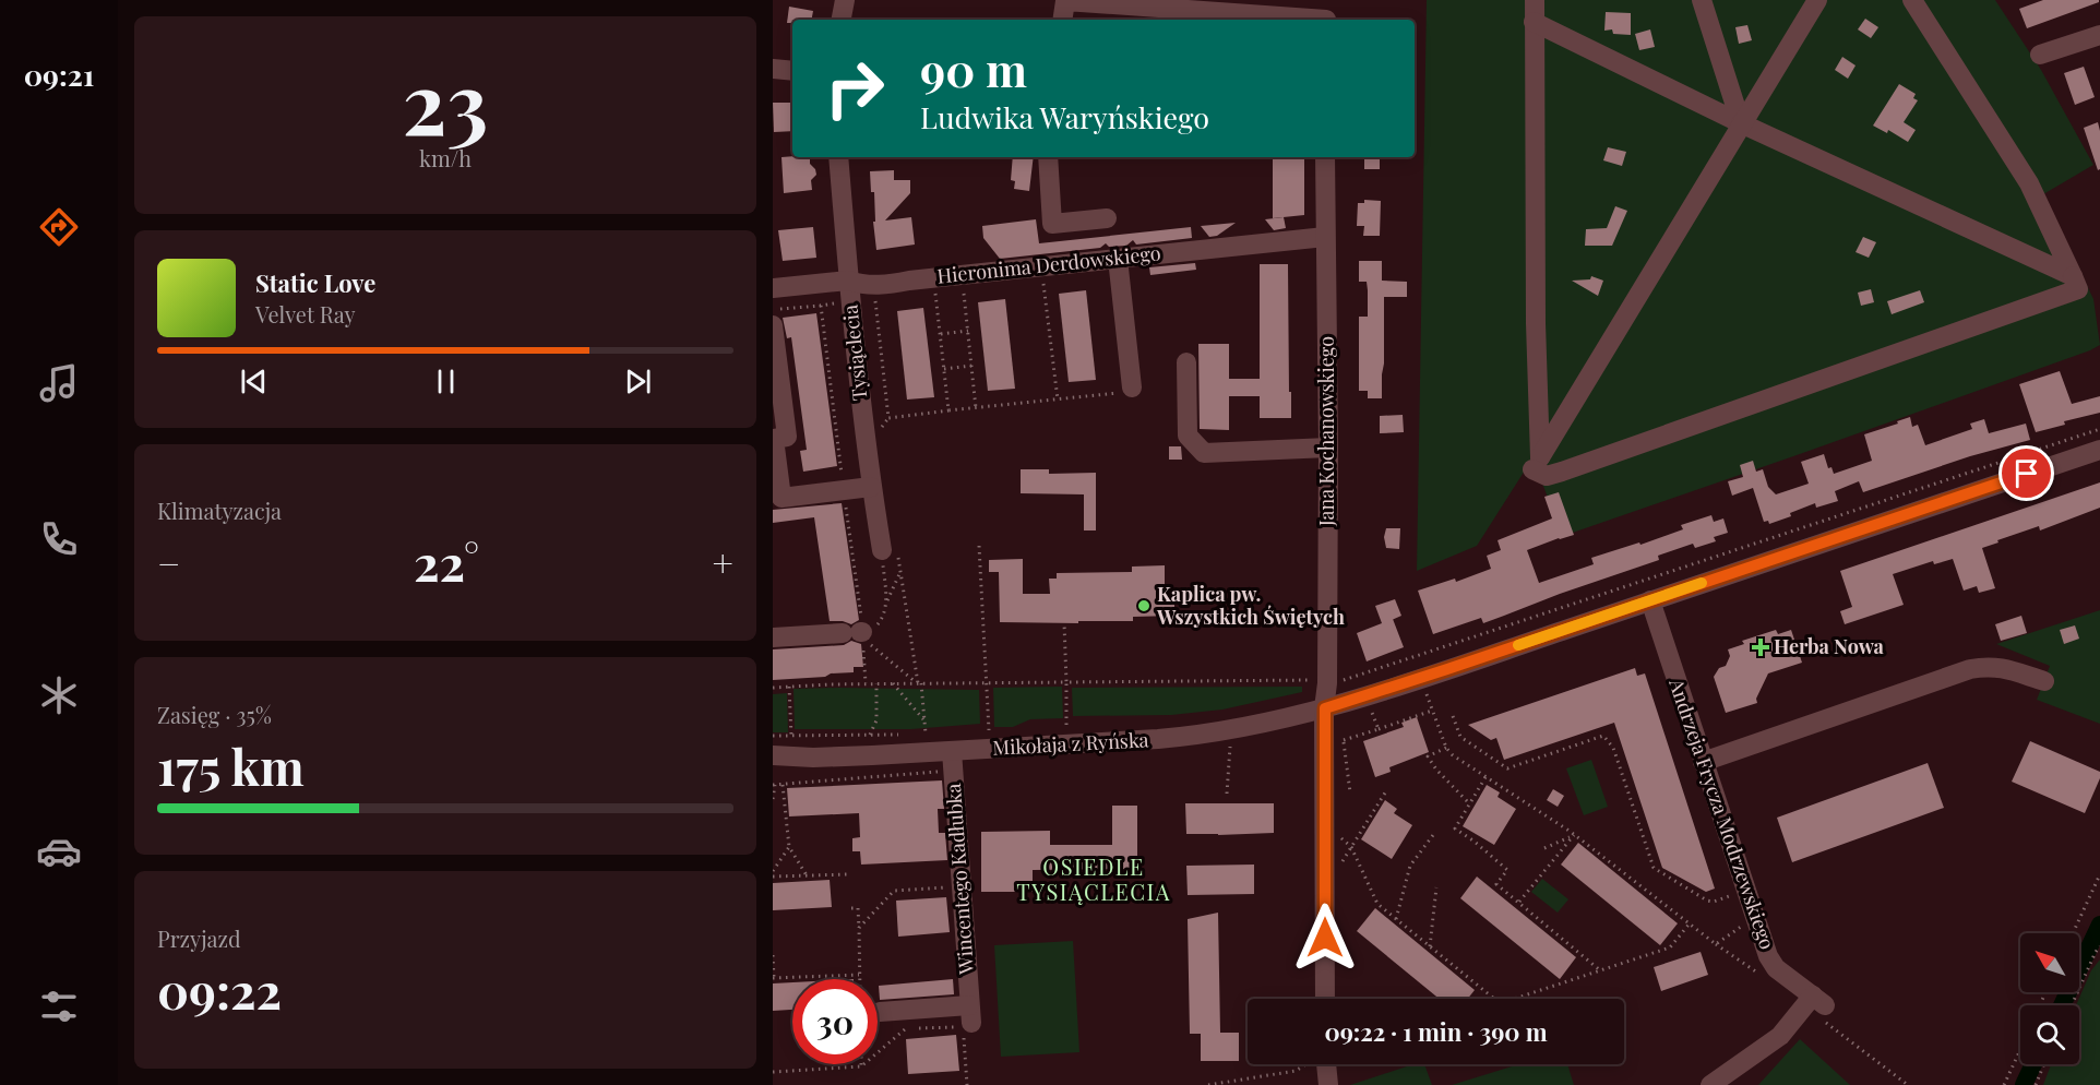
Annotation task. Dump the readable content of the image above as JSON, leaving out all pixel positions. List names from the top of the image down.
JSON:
{
  "streets": {
    "street": [
      "Hieronima Derdowskiego",
      "Tysiąclecia",
      "Jana Kochanowskiego",
      "Mikołaja z Ryńska",
      "Andrzeja Frycza Modrzewskiego",
      "Wincentego Kadłubka"
    ]
  },
  "crossings": [
    ["Hieronima Derdowskiego", "Tysiąclecia"],
    ["Hieronima Derdowskiego", "Jana Kochanowskiego"],
    ["Jana Kochanowskiego", "Mikołaja z Ryńska"],
    ["Mikołaja z Ryńska", "Andrzeja Frycza Modrzewskiego"],
    ["Mikołaja z Ryńska", "Wincentego Kadłubka"]
  ],
  "districts": ["OSIEDLE TYSIĄCLECIA"],
  "places": {
    "other": ["Kaplica pw. Wszystkich Świętych"],
    "health": ["Herba Nowa"]
  },
  "north": "top left",
  "page": {
    "tabs": "09:21",
    "tile": [
      ["23", "km/h"],
      "Klimatyzacja",
      ["Zasięg · 35%", "175 km"],
      ["Przyjazd", "09:22"]
    ],
    "turn": ["90 m", "Ludwika Waryńskiego"],
    "song": ["Static Love", "Velvet Ray"],
    "heat": ["−", "22°", "+"],
    "limit": "30",
    "trip": "09:22 · 1 min · 390 m"
  }
}
